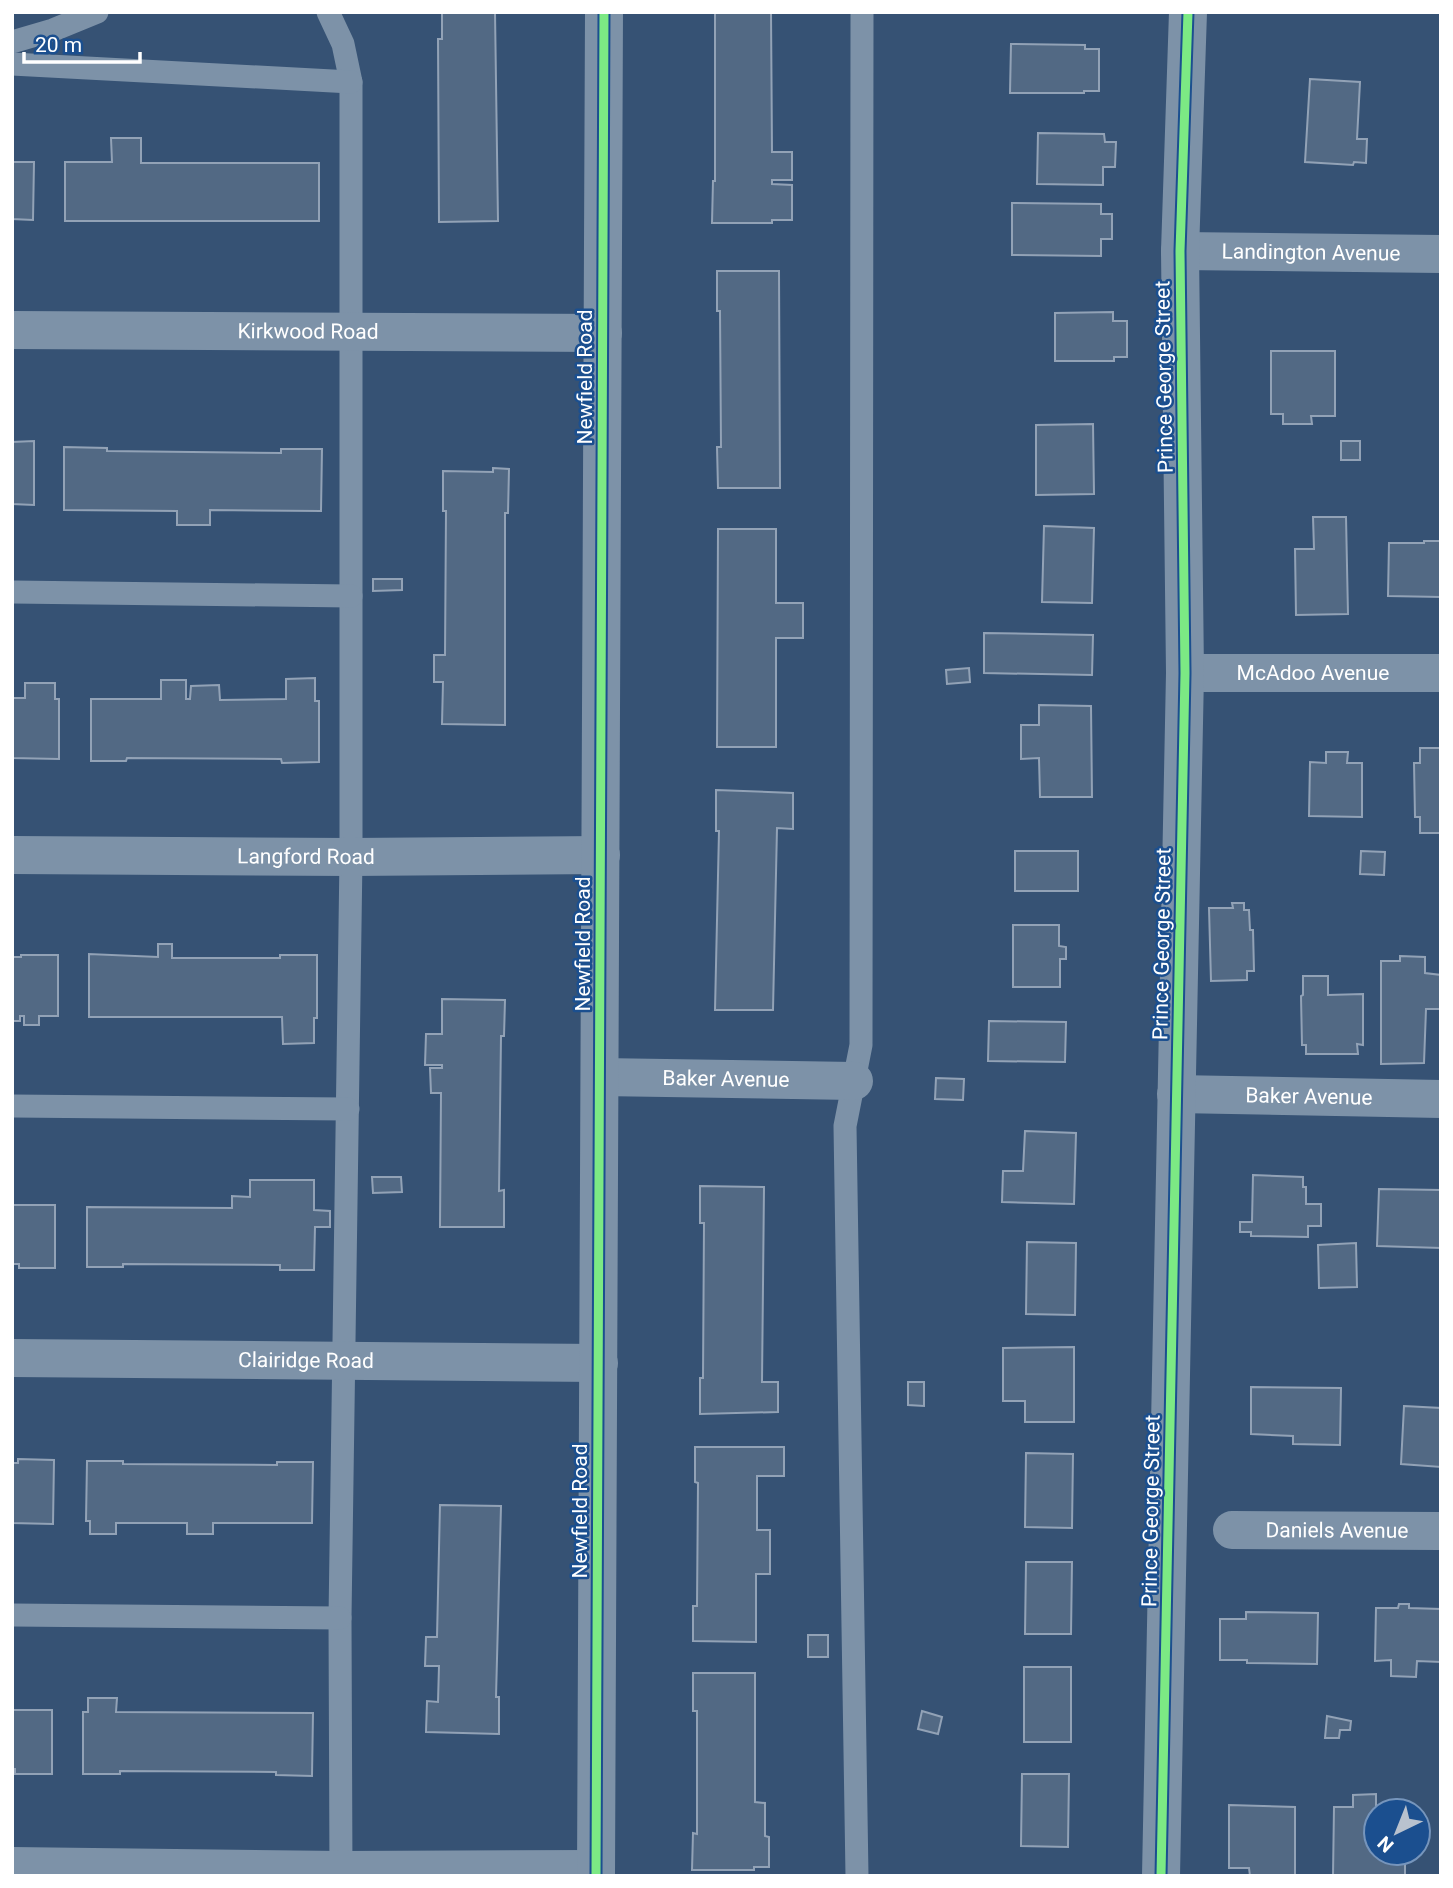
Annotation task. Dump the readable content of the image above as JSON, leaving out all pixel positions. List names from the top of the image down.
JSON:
{
  "streets": {
    "street": [
      "Landington Avenue",
      "Kirkwood Road",
      "Newfield Road",
      "Prince George Street",
      "McAdoo Avenue",
      "Langford Road",
      "Baker Avenue",
      "Clairidge Road",
      "Daniels Avenue"
    ]
  },
  "crossings": [
    ["Landington Avenue", "Prince George Street"],
    ["Kirkwood Road", "Newfield Road"],
    ["Newfield Road", "Langford Road"],
    ["Newfield Road", "Baker Avenue"],
    ["Newfield Road", "Clairidge Road"],
    ["Prince George Street", "McAdoo Avenue"],
    ["Prince George Street", "Baker Avenue"]
  ],
  "scale_bar": "20 m",
  "north": "bottom left"
}
